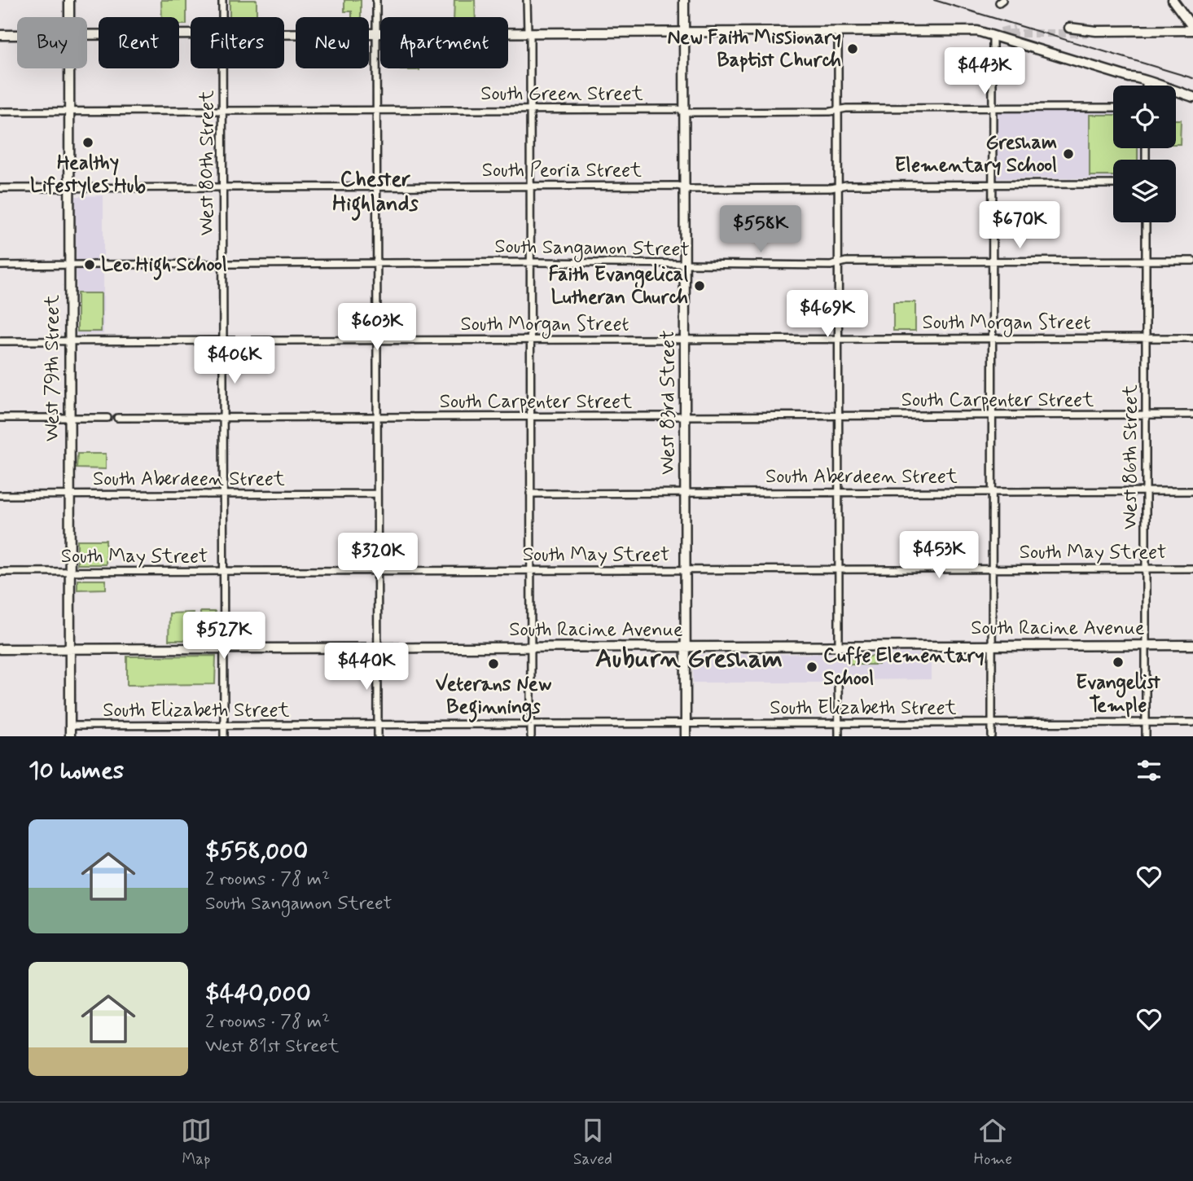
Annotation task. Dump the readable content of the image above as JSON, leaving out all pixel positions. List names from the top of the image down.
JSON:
{
  "streets": {
    "main road": ["West 79th Street", "West 83rd Street", "South Racine Avenue"],
    "street": [
      "South Green Street",
      "West 80th Street",
      "South Peoria Street",
      "South Sangamon Street",
      "South Morgan Street",
      "South Carpenter Street",
      "West 86th Street",
      "South Aberdeen Street",
      "South May Street",
      "South Elizabeth Street"
    ]
  },
  "crossings": [
    ["South Green Street", "West 80th Street"],
    ["South Green Street", "West 79th Street"],
    ["South Green Street", "West 83rd Street"],
    ["West 80th Street", "South Peoria Street"],
    ["West 80th Street", "South Sangamon Street"],
    ["West 80th Street", "South Morgan Street"],
    ["West 80th Street", "South Carpenter Street"],
    ["West 80th Street", "South Aberdeen Street"],
    ["West 80th Street", "South May Street"],
    ["West 80th Street", "South Racine Avenue"],
    ["West 80th Street", "South Elizabeth Street"],
    ["South Peoria Street", "West 79th Street"],
    ["South Peoria Street", "West 83rd Street"],
    ["South Sangamon Street", "West 83rd Street"],
    ["South Sangamon Street", "West 86th Street"],
    ["South Morgan Street", "West 79th Street"],
    ["South Morgan Street", "West 83rd Street"],
    ["South Morgan Street", "West 86th Street"],
    ["West 79th Street", "South Aberdeen Street"],
    ["West 79th Street", "South May Street"],
    ["West 79th Street", "South Racine Avenue"],
    ["West 79th Street", "South Elizabeth Street"],
    ["South Carpenter Street", "West 83rd Street"],
    ["South Carpenter Street", "West 86th Street"],
    ["West 83rd Street", "South Aberdeen Street"],
    ["West 83rd Street", "South May Street"],
    ["West 83rd Street", "South Racine Avenue"],
    ["West 83rd Street", "South Elizabeth Street"],
    ["West 86th Street", "South Aberdeen Street"],
    ["West 86th Street", "South May Street"],
    ["West 86th Street", "South Racine Avenue"],
    ["West 86th Street", "South Elizabeth Street"]
  ],
  "districts": ["Chester Highlands", "Auburn Gresham"],
  "places": [
    "New Faith Missionary Baptist Church",
    "Healthy Lifestyles Hub",
    "Gresham Elementary School",
    "Leo High School",
    "Faith Evangelical Lutheran Church",
    "Evangelist Temple",
    "Veterans New Beginnings",
    "Cuffe Elementary School"
  ],
  "page": {
    "chip": [
      "Buy",
      "Rent",
      "Filters",
      "New",
      "Apartment"
    ],
    "price": [
      "$443K",
      "$670K",
      "$558K",
      "$469K",
      "$603K",
      "$406K",
      "$453K",
      "$320K",
      "$527K",
      "$440K"
    ],
    "heading": "10 homes",
    "list": [
      {
        "name": "$558,000",
        "note": "2 rooms · 78 m² · South Sangamon Street"
      },
      {
        "name": "$440,000",
        "note": "2 rooms · 78 m² · West 81st Street"
      }
    ],
    "tabs": ["Map", "Saved", "Home"]
  }
}
